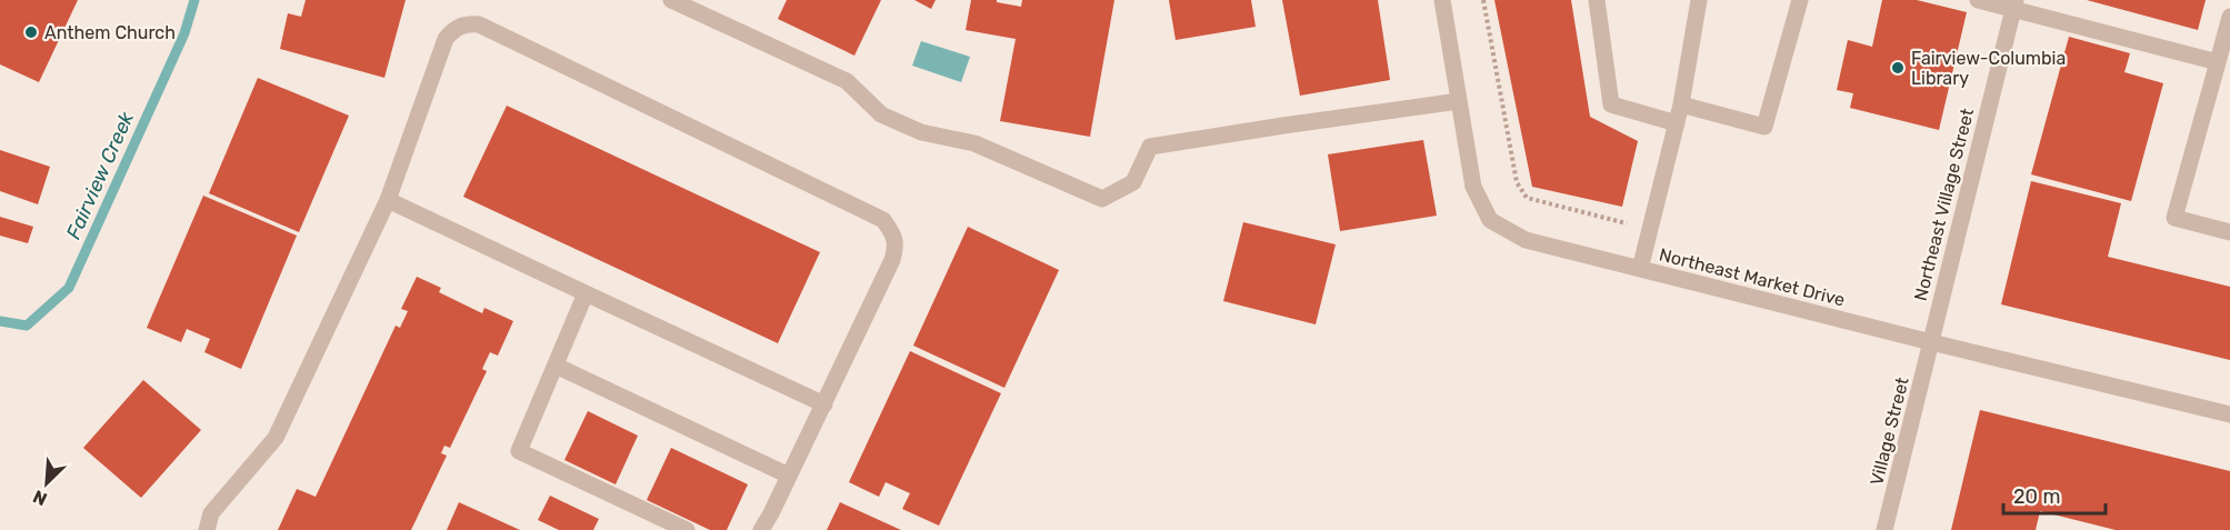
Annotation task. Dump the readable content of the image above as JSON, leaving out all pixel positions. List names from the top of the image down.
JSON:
{
  "streets": {
    "street": ["Northeast Village Street", "Northeast Market Drive", "Village Street"]
  },
  "crossings": [
    ["Northeast Village Street", "Northeast Market Drive"],
    ["Northeast Village Street", "Village Street"],
    ["Northeast Market Drive", "Village Street"]
  ],
  "water": ["Fairview Creek"],
  "places": ["Anthem Church", "Fairview-Columbia Library"],
  "scale_bar": "20 m",
  "north": "bottom left"
}
